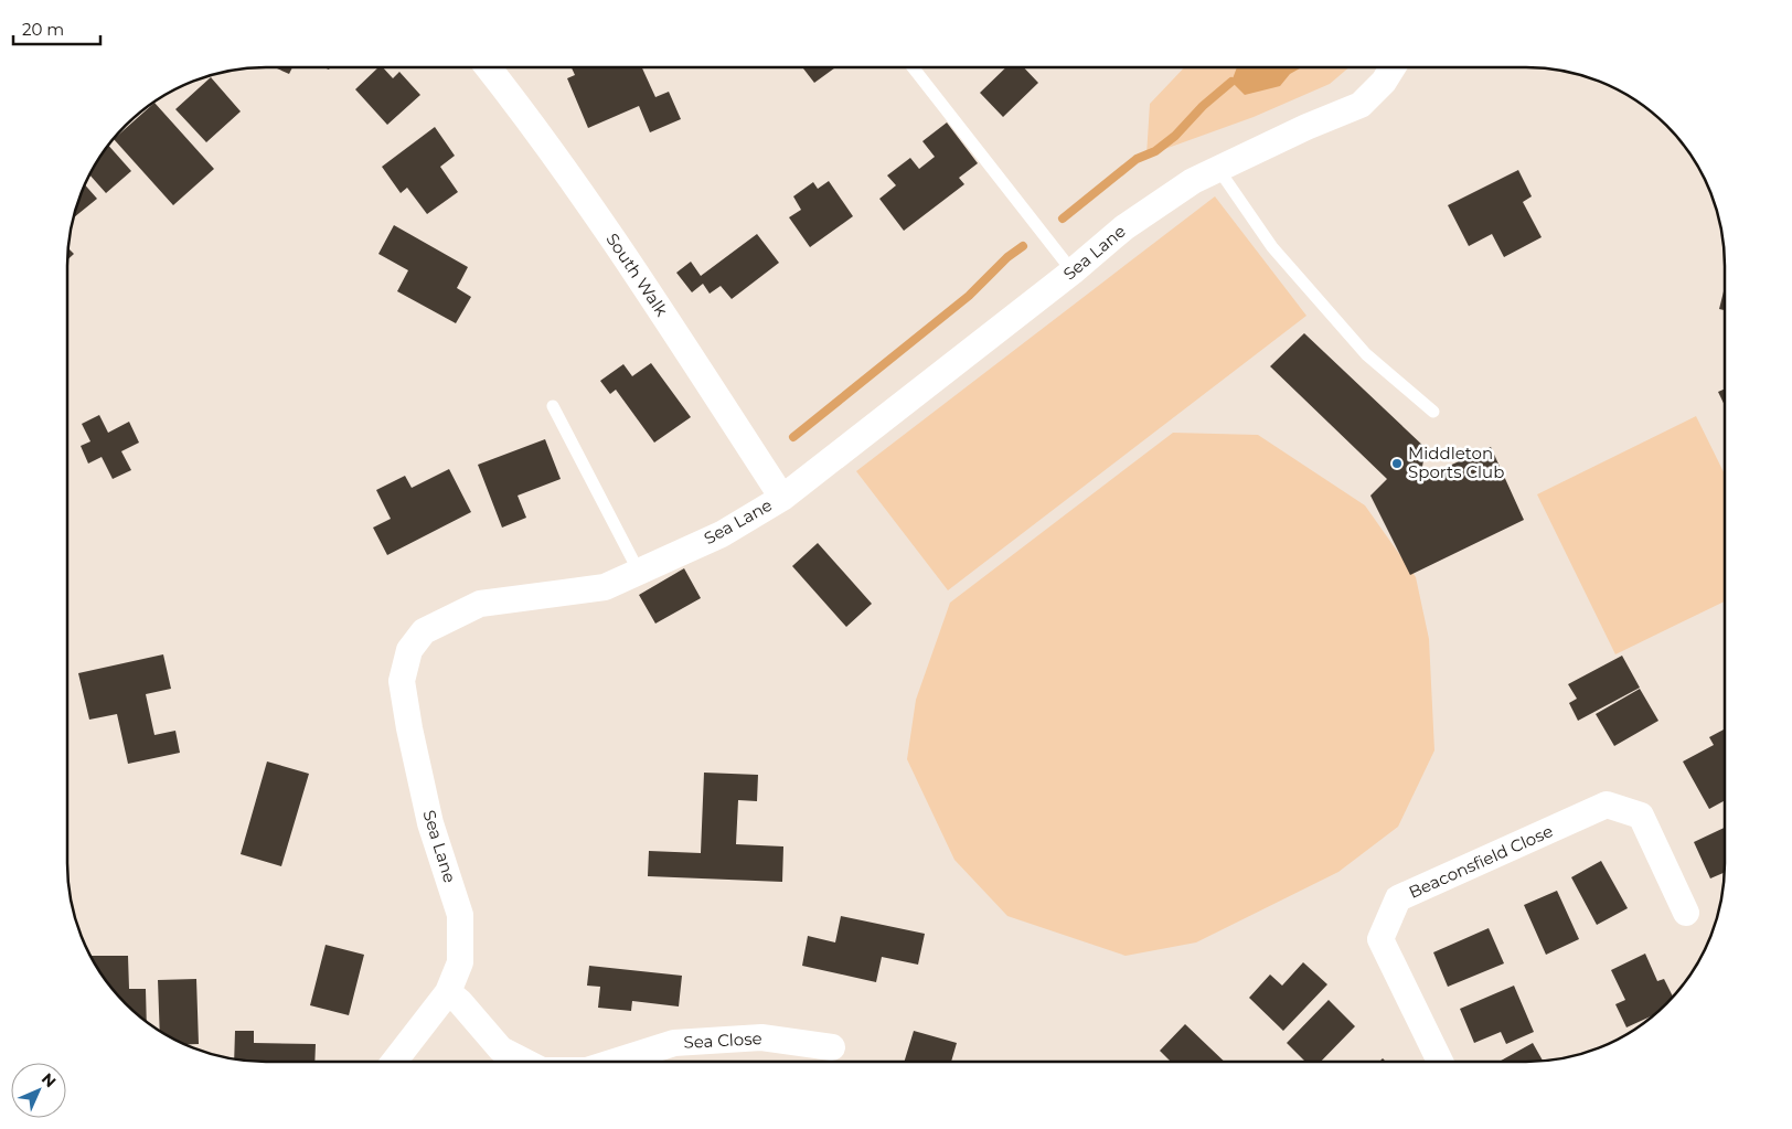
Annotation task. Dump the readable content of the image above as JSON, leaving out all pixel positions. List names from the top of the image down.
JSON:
{
  "streets": {
    "street": [
      "Sea Lane",
      "South Walk",
      "Beaconsfield Close",
      "Sea Close"
    ]
  },
  "crossings": [
    ["Sea Lane", "South Walk"],
    ["Sea Lane", "Sea Close"]
  ],
  "places": ["Middleton Sports Club"],
  "scale_bar": "20 m",
  "north": "top right"
}
